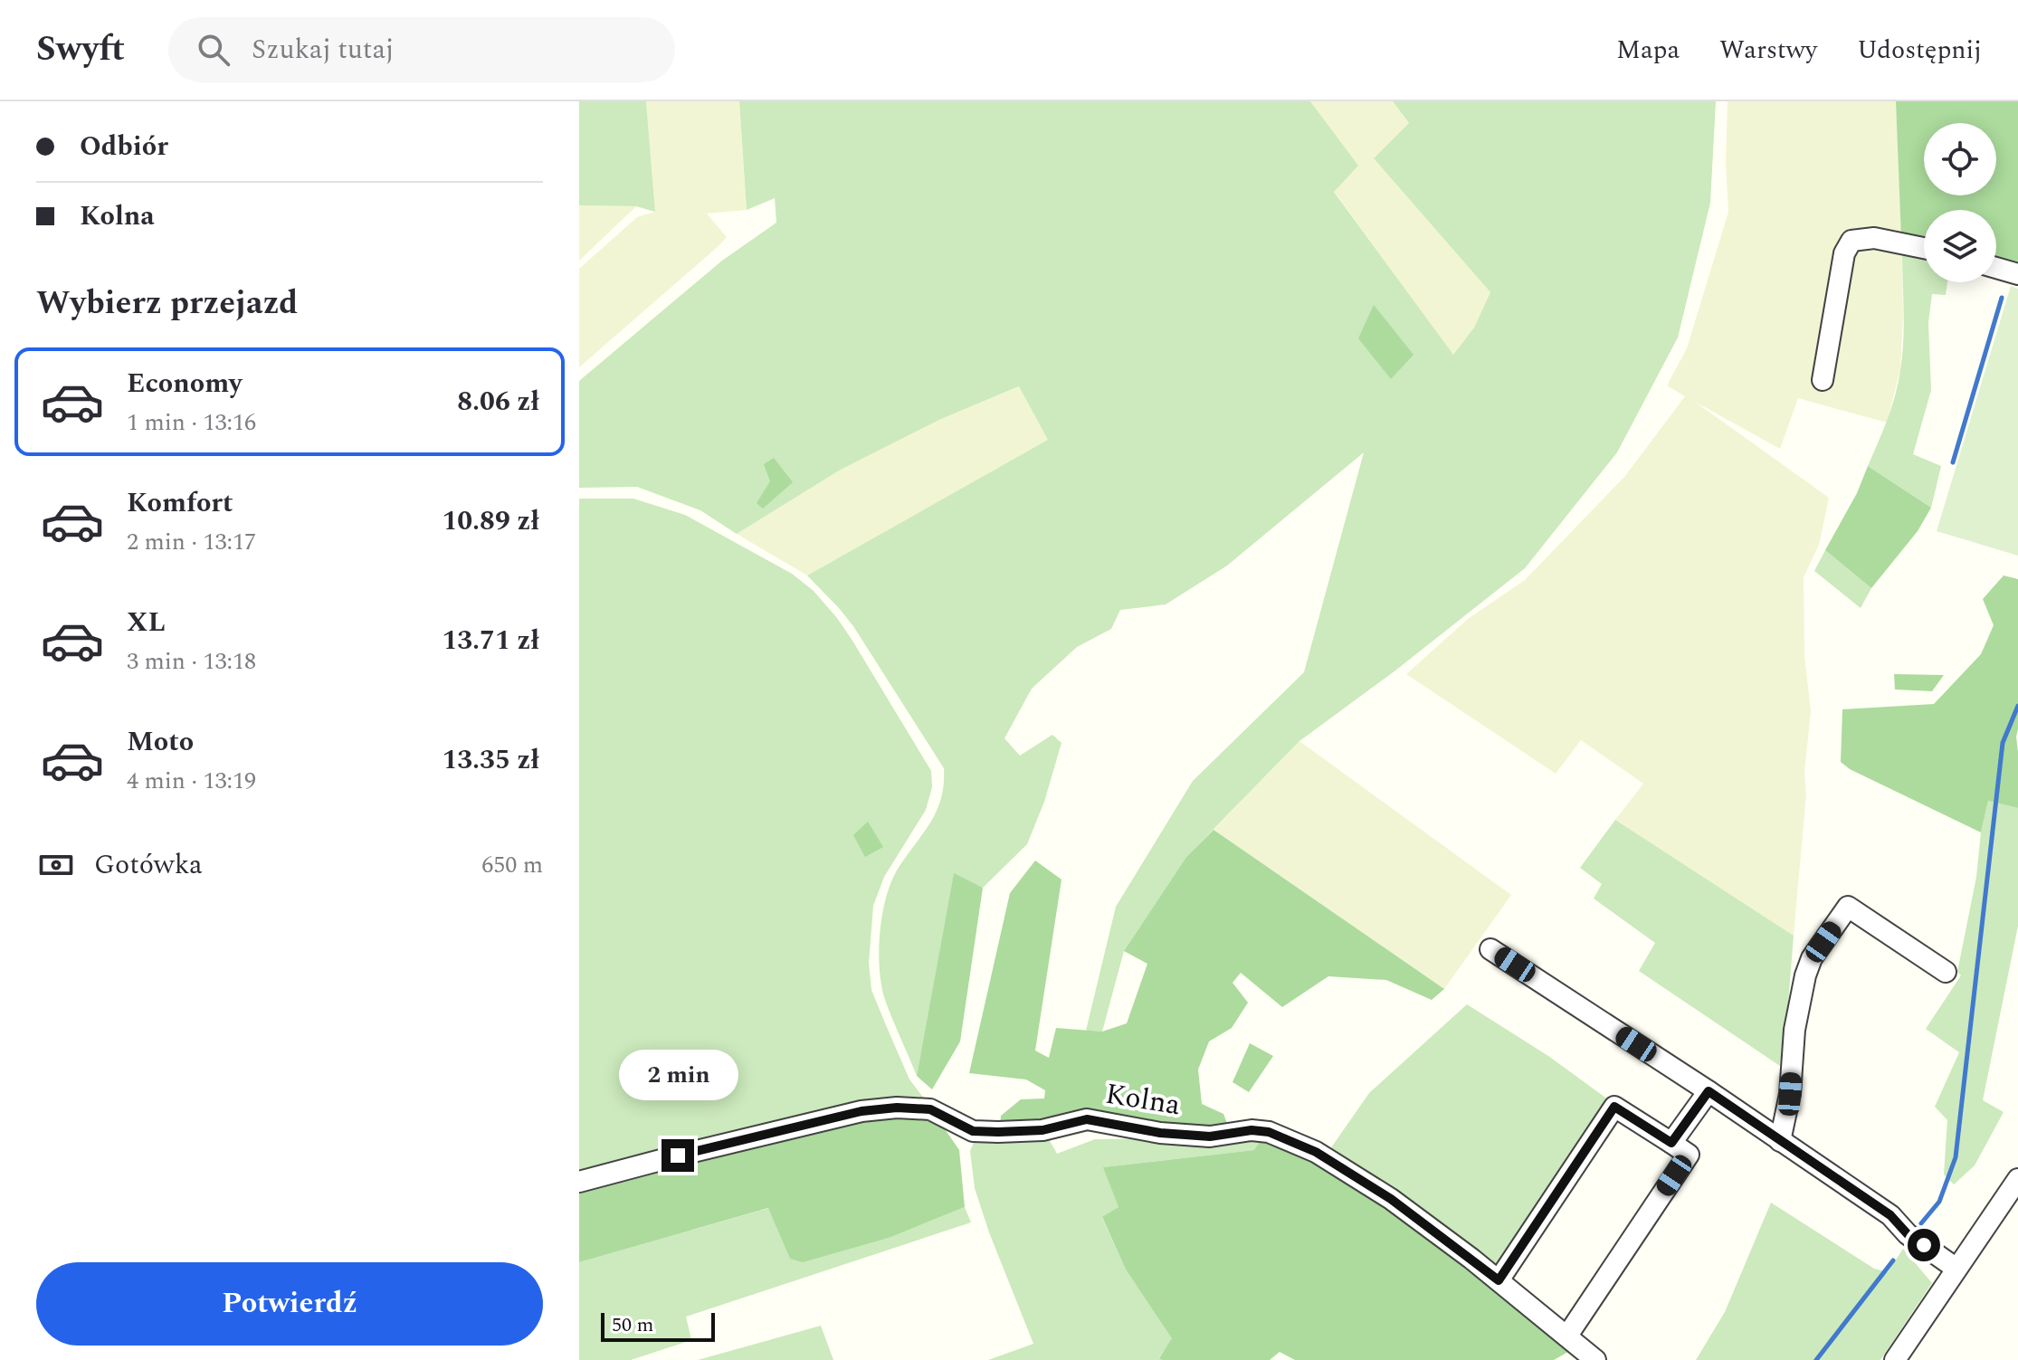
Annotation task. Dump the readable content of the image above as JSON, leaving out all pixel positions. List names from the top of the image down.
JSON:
{
  "streets": {
    "street": ["Kolna"]
  },
  "scale_bar": "50 m",
  "page": {
    "header": "Swyft",
    "search": "Szukaj tutaj",
    "nav": ["Mapa", "Warstwy", "Udostępnij"],
    "banner": ["Odbiór", "Kolna"],
    "heading": "Wybierz przejazd",
    "list": [
      {
        "name": "Economy",
        "note": "1 min · 13:16",
        "value": "8.06 zł"
      },
      {
        "name": "Komfort",
        "note": "2 min · 13:17",
        "value": "10.89 zł"
      },
      {
        "name": "XL",
        "note": "3 min · 13:18",
        "value": "13.71 zł"
      },
      {
        "name": "Moto",
        "note": "4 min · 13:19",
        "value": "13.35 zł"
      }
    ],
    "pay": ["Gotówka", "650 m"],
    "bubble": "2 min",
    "buttons": "Potwierdź",
    "scale": "50 m"
  }
}
